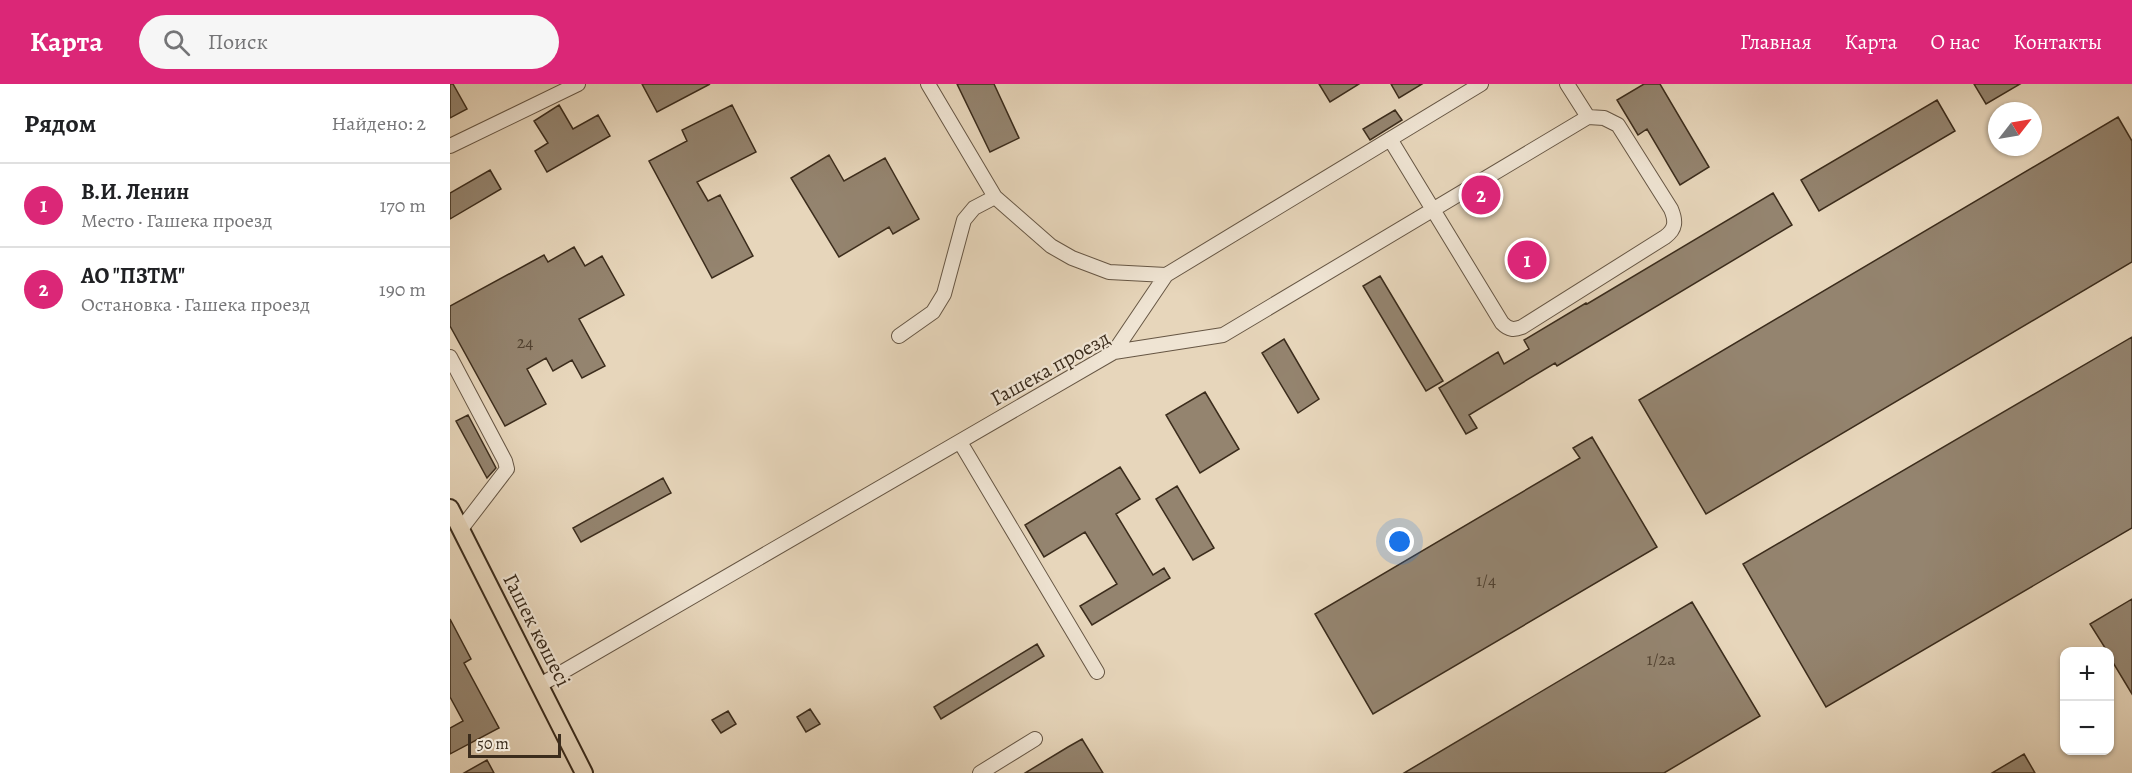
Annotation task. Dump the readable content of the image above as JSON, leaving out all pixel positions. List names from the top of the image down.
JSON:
{
  "streets": {
    "main road": ["Гашек көшесі"],
    "street": ["Гашека проезд"]
  },
  "crossings": [
    ["Гашека проезд", "Гашек көшесі"]
  ],
  "house_numbers": ["24", "1/4", "1/2а"],
  "scale_bar": "50 m",
  "north": "top right",
  "page": {
    "header": "Карта",
    "search": "Поиск",
    "nav": [
      "Главная",
      "Карта",
      "О нас",
      "Контакты"
    ],
    "heading": ["Рядом", "Найдено: 2"],
    "list": [
      {
        "mark": "1",
        "name": "В.И. Ленин",
        "note": "Место · Гашека проезд",
        "value": "170 m"
      },
      {
        "mark": "2",
        "name": "АО \"ПЗТМ\"",
        "note": "Остановка · Гашека проезд",
        "value": "190 m"
      }
    ],
    "pins": ["2", "1"],
    "map_buttons": ["+", "−"],
    "scale": "50 m"
  }
}
